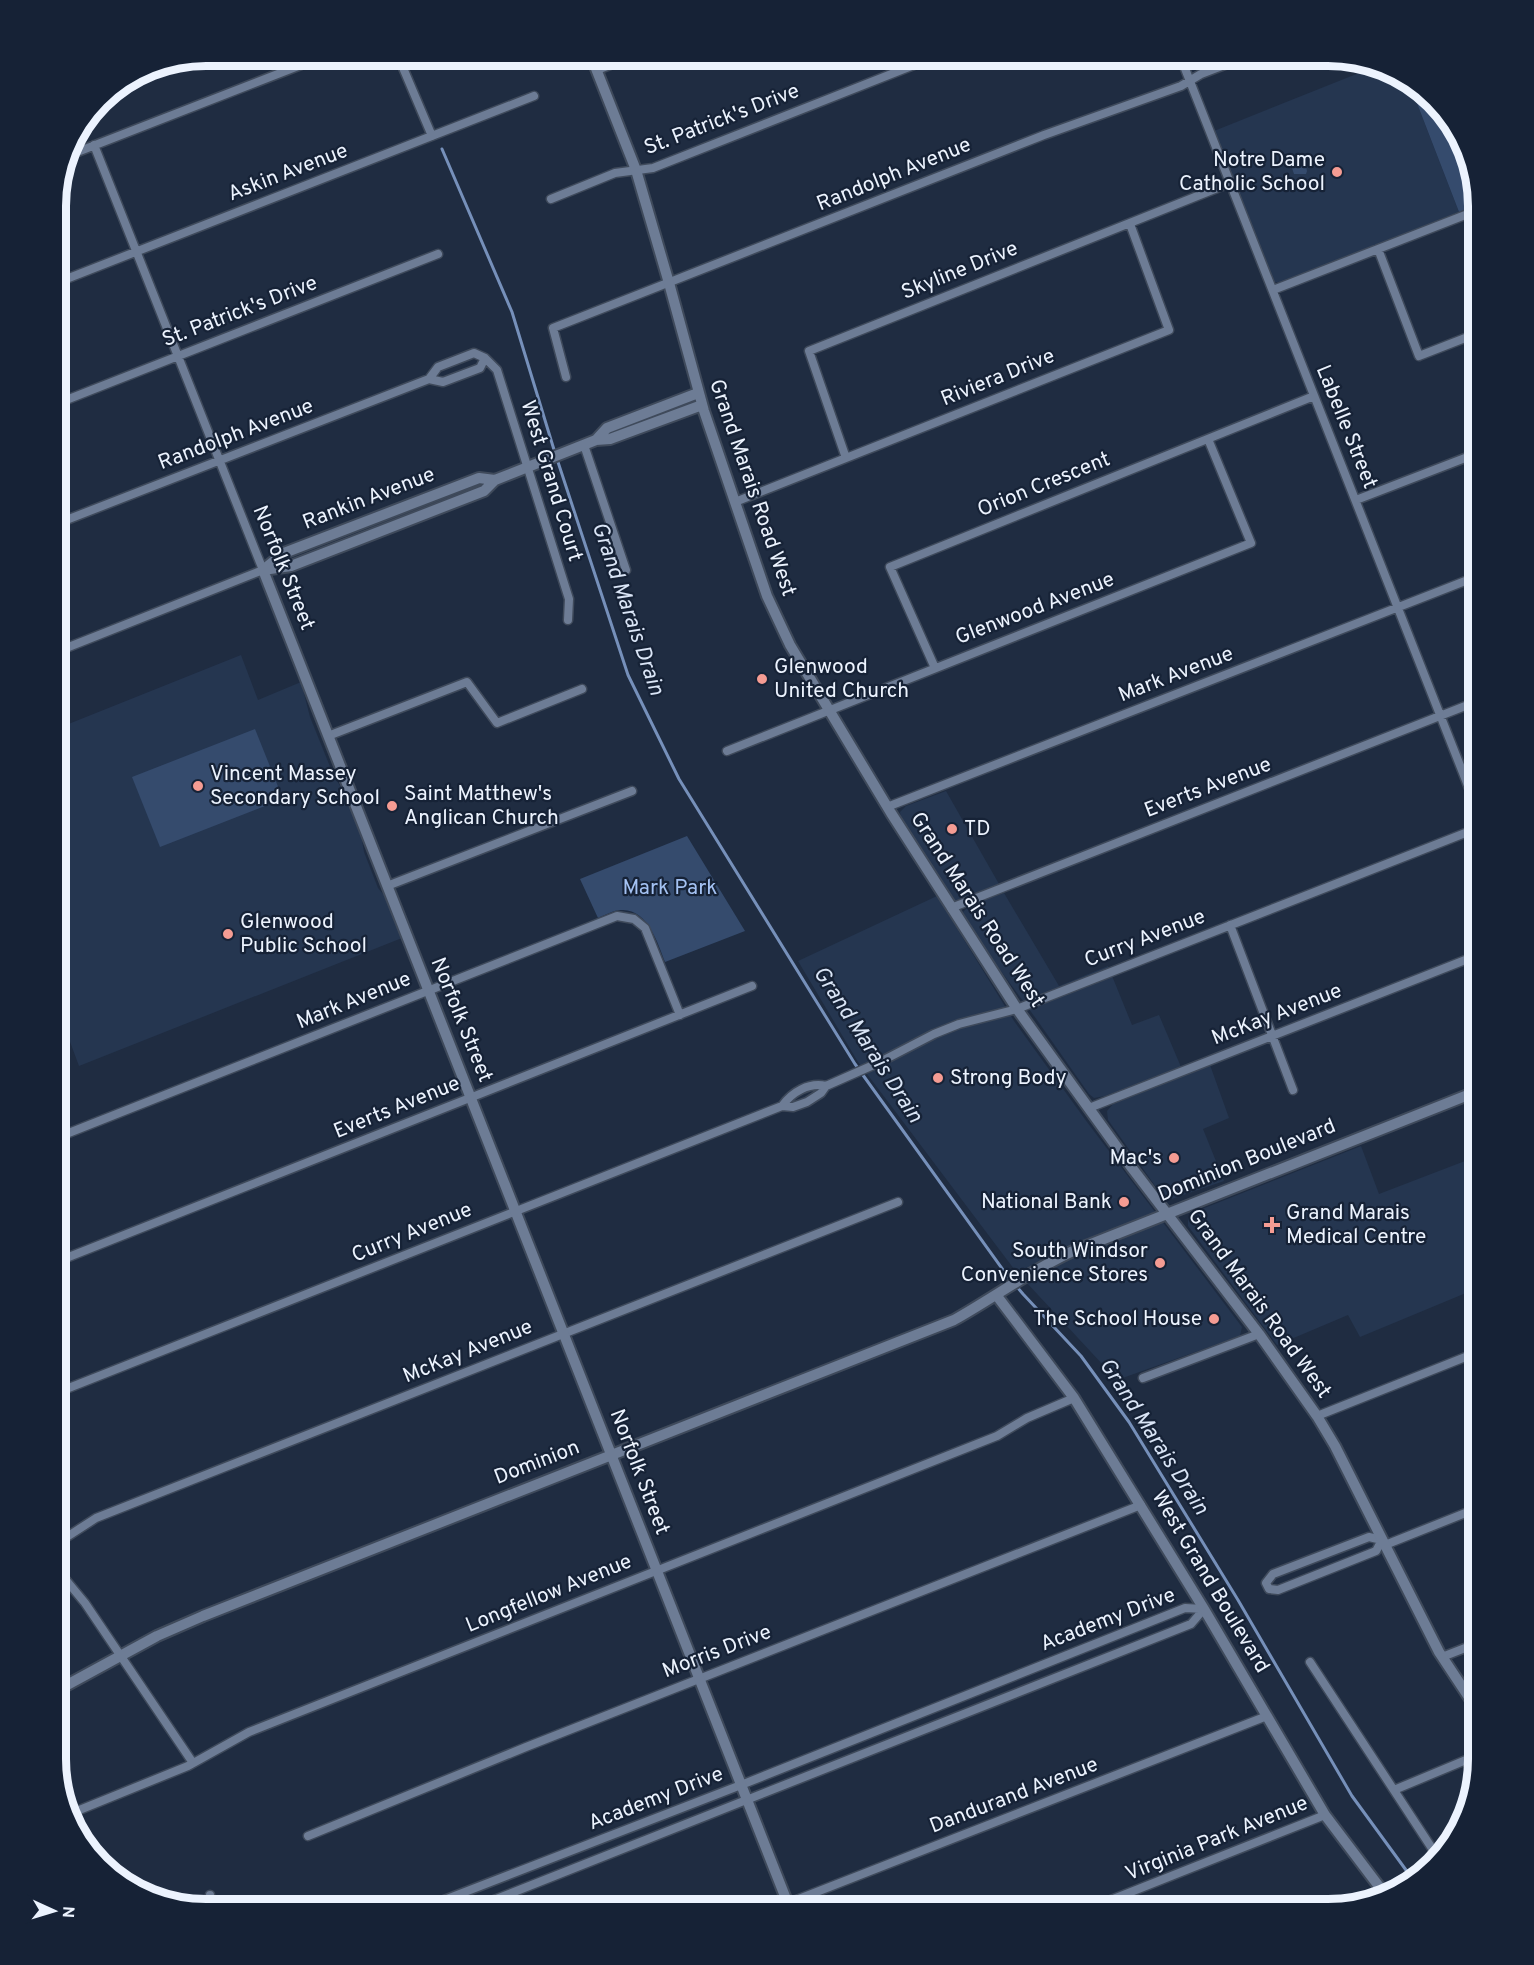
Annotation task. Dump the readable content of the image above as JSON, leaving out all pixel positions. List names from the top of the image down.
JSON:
{
  "streets": {
    "street": [
      "St. Patrick's Drive",
      "Askin Avenue",
      "Randolph Avenue",
      "Skyline Drive",
      "Riviera Drive",
      "Labelle Street",
      "West Grand Court",
      "Orion Crescent",
      "Grand Marais Road West",
      "Rankin Avenue",
      "Norfolk Street",
      "Glenwood Avenue",
      "Mark Avenue",
      "Everts Avenue",
      "Curry Avenue",
      "McKay Avenue",
      "Dominion Boulevard",
      "Dominion",
      "West Grand Boulevard",
      "Longfellow Avenue",
      "Academy Drive",
      "Morris Drive",
      "Dandurand Avenue",
      "Virginia Park Avenue"
    ]
  },
  "crossings": [
    ["St. Patrick's Drive", "Grand Marais Road West"],
    ["St. Patrick's Drive", "Norfolk Street"],
    ["Askin Avenue", "Norfolk Street"],
    ["Randolph Avenue", "Labelle Street"],
    ["Randolph Avenue", "West Grand Court"],
    ["Randolph Avenue", "Grand Marais Road West"],
    ["Randolph Avenue", "Norfolk Street"],
    ["Skyline Drive", "Riviera Drive"],
    ["Skyline Drive", "Labelle Street"],
    ["Riviera Drive", "Grand Marais Road West"],
    ["Labelle Street", "Orion Crescent"],
    ["Labelle Street", "Mark Avenue"],
    ["Labelle Street", "Everts Avenue"],
    ["West Grand Court", "Rankin Avenue"],
    ["Orion Crescent", "Glenwood Avenue"],
    ["Grand Marais Road West", "Rankin Avenue"],
    ["Grand Marais Road West", "Glenwood Avenue"],
    ["Grand Marais Road West", "Mark Avenue"],
    ["Grand Marais Road West", "Everts Avenue"],
    ["Grand Marais Road West", "Curry Avenue"],
    ["Grand Marais Road West", "McKay Avenue"],
    ["Grand Marais Road West", "Dominion Boulevard"],
    ["Rankin Avenue", "Norfolk Street"],
    ["Norfolk Street", "Mark Avenue"],
    ["Norfolk Street", "Everts Avenue"],
    ["Norfolk Street", "Curry Avenue"],
    ["Norfolk Street", "McKay Avenue"],
    ["Norfolk Street", "Dominion"],
    ["Norfolk Street", "Longfellow Avenue"],
    ["Norfolk Street", "Academy Drive"],
    ["Norfolk Street", "Morris Drive"],
    ["Mark Avenue", "Everts Avenue"],
    ["Dominion Boulevard", "Dominion"],
    ["Dominion", "West Grand Boulevard"],
    ["West Grand Boulevard", "Longfellow Avenue"],
    ["West Grand Boulevard", "Academy Drive"],
    ["West Grand Boulevard", "Morris Drive"],
    ["West Grand Boulevard", "Dandurand Avenue"],
    ["West Grand Boulevard", "Virginia Park Avenue"]
  ],
  "water": ["Grand Marais Drain"],
  "parks": ["Mark Park"],
  "places": {
    "other": [
      "Notre Dame Catholic School",
      "Glenwood United Church",
      "Vincent Massey Secondary School",
      "Saint Matthew's Anglican Church",
      "TD",
      "Glenwood Public School",
      "Strong Body",
      "Mac's",
      "National Bank",
      "South Windsor Convenience Stores",
      "The School House"
    ],
    "health": ["Grand Marais Medical Centre"]
  },
  "north": "right"
}
